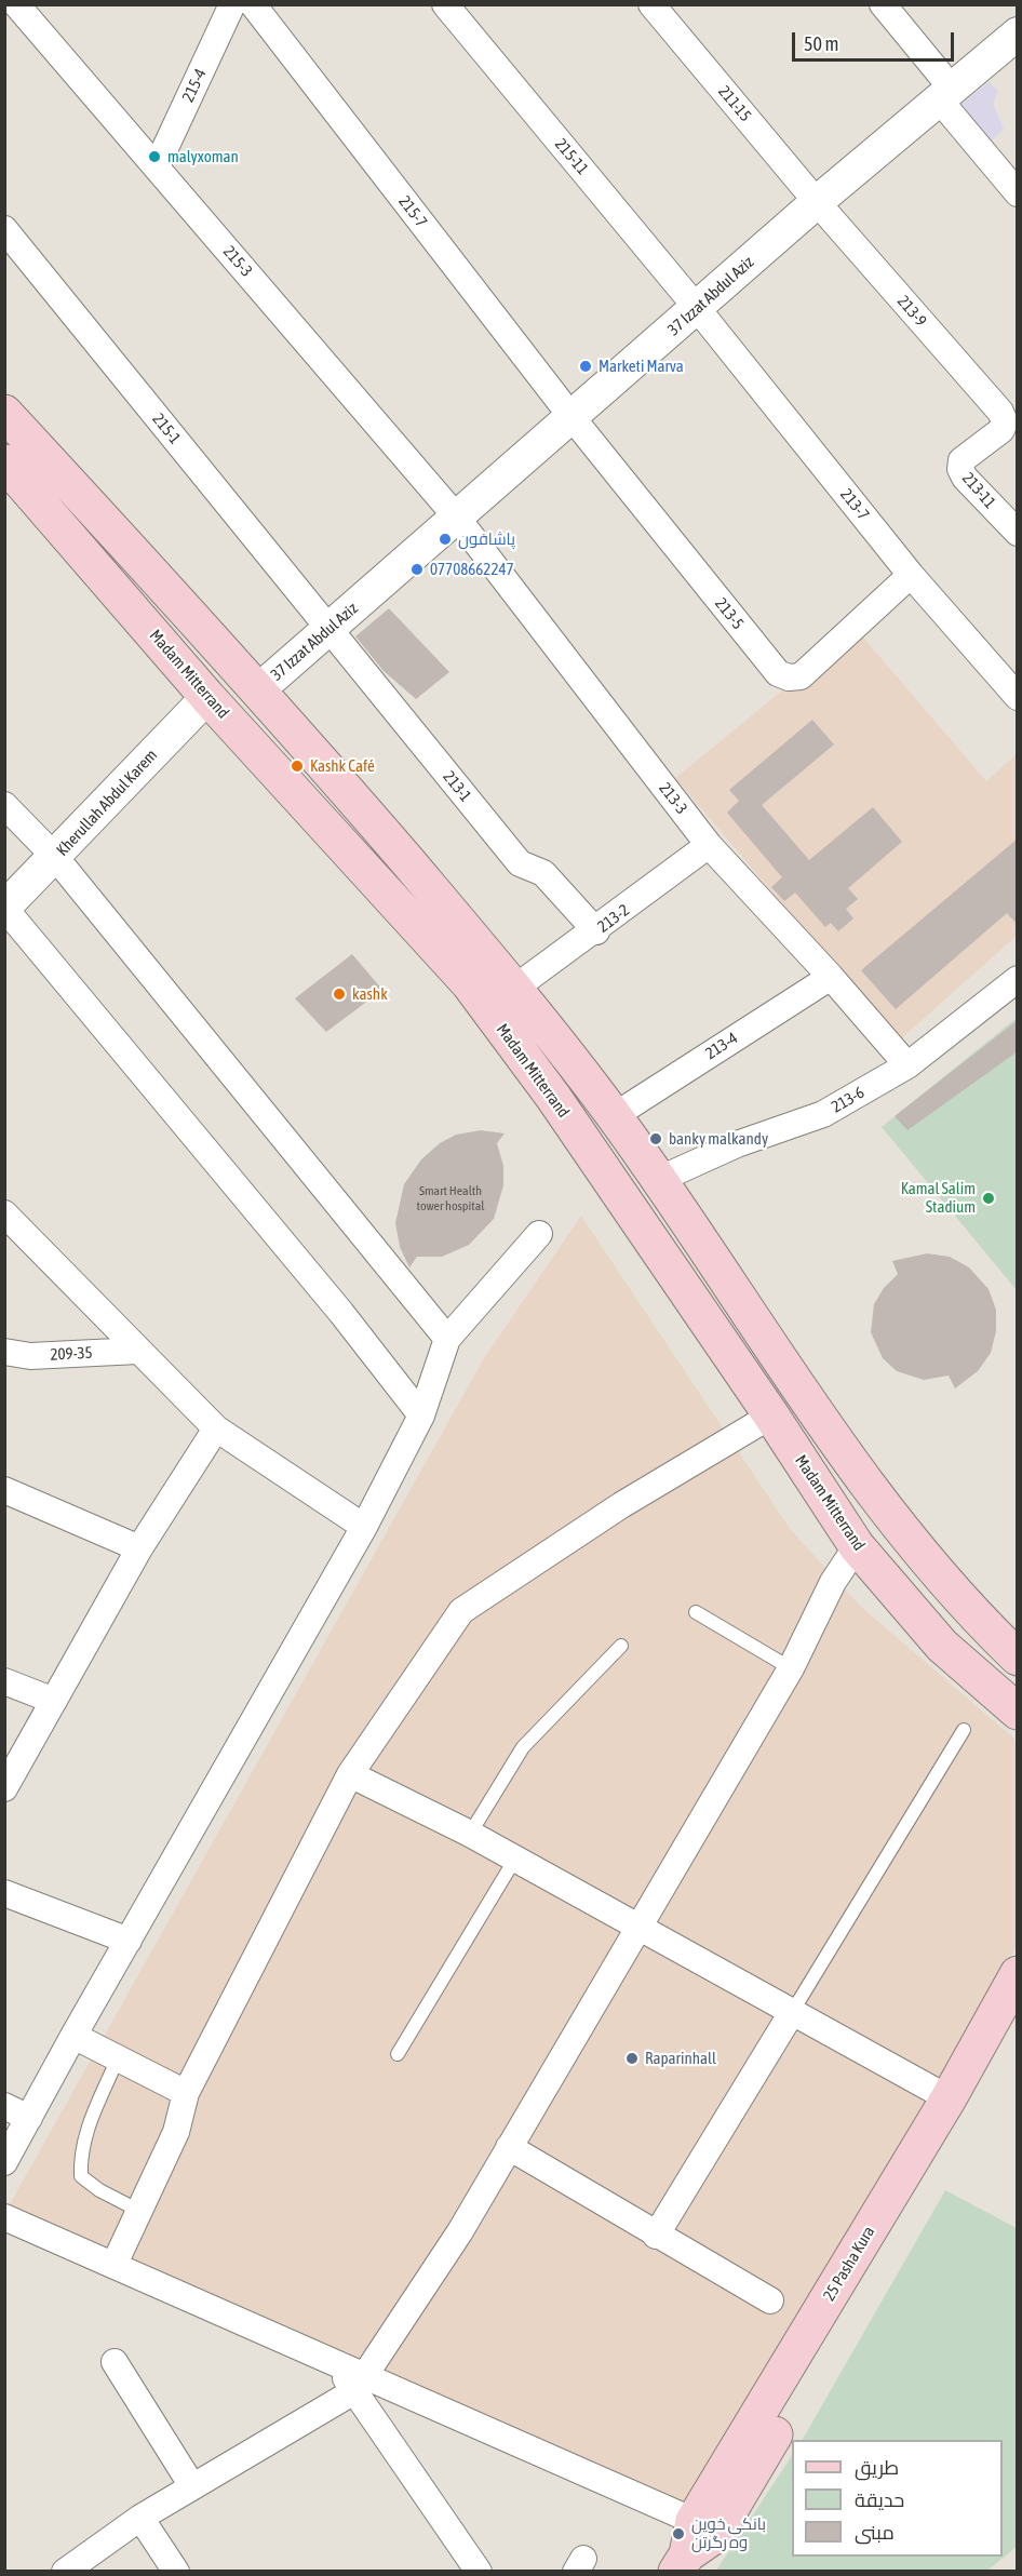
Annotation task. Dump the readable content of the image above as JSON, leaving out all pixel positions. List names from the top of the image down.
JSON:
{
  "streets": {
    "main road": ["Madam Mitterrand", "25 Pasha Kura"],
    "street": [
      "215-4",
      "211-15",
      "215-11",
      "215-7",
      "215-3",
      "37 Izzat Abdul Aziz",
      "213-9",
      "215-1",
      "213-11",
      "213-7",
      "213-5",
      "213-1",
      "213-3",
      "Kherullah Abdul Karem",
      "213-2",
      "213-4",
      "213-6",
      "209-35"
    ]
  },
  "crossings": [
    ["215-4", "215-3"],
    ["211-15", "37 Izzat Abdul Aziz"],
    ["211-15", "213-9"],
    ["215-11", "37 Izzat Abdul Aziz"],
    ["215-11", "213-7"],
    ["215-7", "37 Izzat Abdul Aziz"],
    ["215-7", "213-5"],
    ["215-3", "37 Izzat Abdul Aziz"],
    ["215-3", "213-3"],
    ["37 Izzat Abdul Aziz", "213-9"],
    ["37 Izzat Abdul Aziz", "215-1"],
    ["37 Izzat Abdul Aziz", "213-7"],
    ["37 Izzat Abdul Aziz", "213-5"],
    ["37 Izzat Abdul Aziz", "213-1"],
    ["37 Izzat Abdul Aziz", "213-3"],
    ["213-9", "213-11"],
    ["215-1", "213-1"],
    ["213-7", "213-5"],
    ["Madam Mitterrand", "Kherullah Abdul Karem"],
    ["213-1", "213-2"],
    ["213-3", "213-2"],
    ["213-3", "213-4"],
    ["213-3", "213-6"]
  ],
  "places": [
    "malyxoman",
    "Marketi Marva",
    "پاشافون",
    "07708662247",
    "Kashk Café",
    "kashk",
    "banky malkandy",
    "Kamal Salim Stadium",
    "Raparinhall",
    "بانکی خوین وه رگرتن"
  ],
  "house_numbers": ["Smart Health tower hospital"],
  "legend": ["طريق", "حديقة", "مبنى"],
  "scale_bar": "50 m"
}
